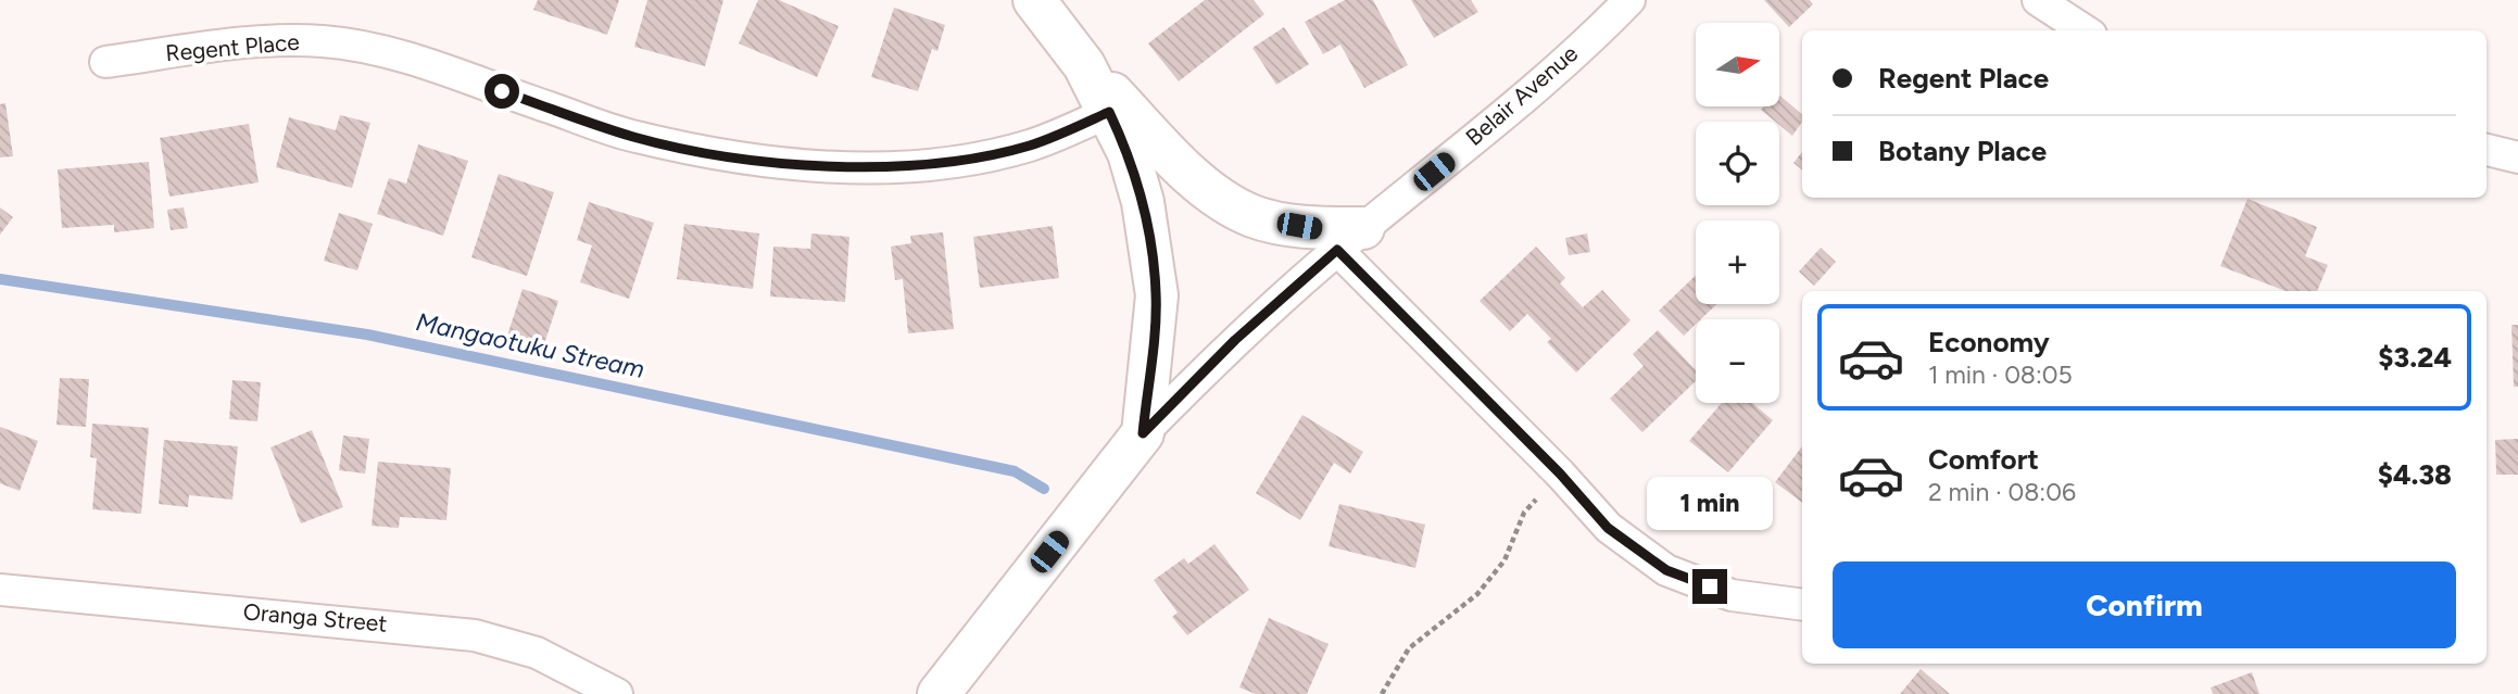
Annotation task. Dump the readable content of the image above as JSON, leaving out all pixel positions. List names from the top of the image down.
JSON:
{
  "streets": {
    "street": ["Regent Place", "Belair Avenue", "Oranga Street"]
  },
  "water": ["Mangaotuku Stream"],
  "north": "right",
  "page": {
    "map_buttons": ["+", "−"],
    "banner": ["Regent Place", "Botany Place"],
    "list": [
      {
        "name": "Economy",
        "note": "1 min · 08:05",
        "value": "$3.24"
      },
      {
        "name": "Comfort",
        "note": "2 min · 08:06",
        "value": "$4.38"
      }
    ],
    "bubble": "1 min",
    "buttons": "Confirm"
  }
}
